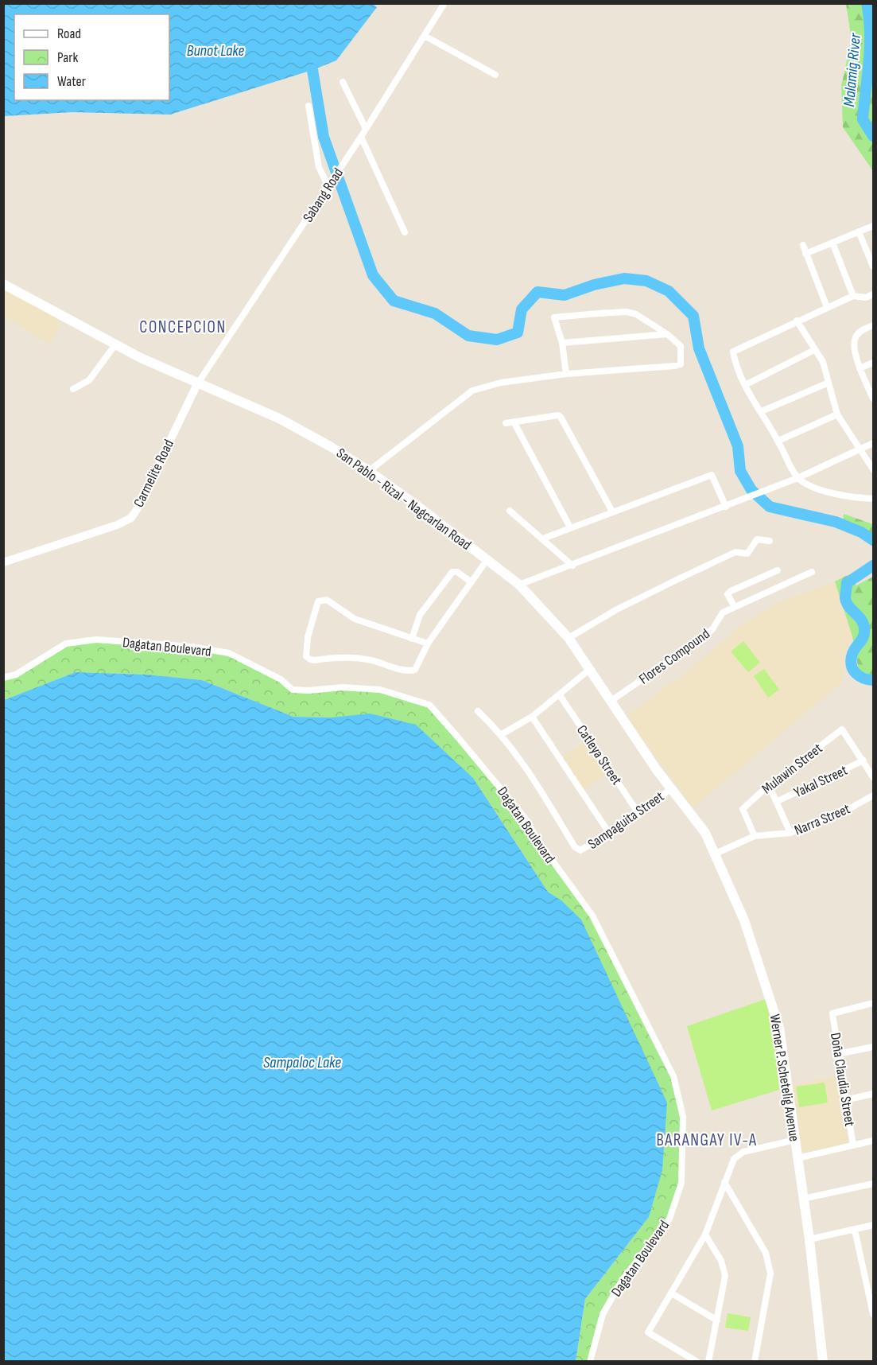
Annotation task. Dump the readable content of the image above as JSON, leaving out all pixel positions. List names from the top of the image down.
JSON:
{
  "streets": {
    "main road": ["San Pablo - Rizal - Nagcarlan Road", "Werner P. Schetelig Avenue"],
    "street": [
      "Sabang Road",
      "Carmelite Road",
      "Dagatan Boulevard",
      "Flores Compound",
      "Catleya Street",
      "Mulawin Street",
      "Yakal Street",
      "Narra Street",
      "Sampaguita Street",
      "Doña Claudia Street"
    ]
  },
  "crossings": [
    ["Sabang Road", "Carmelite Road"],
    ["Sabang Road", "San Pablo - Rizal - Nagcarlan Road"],
    ["Carmelite Road", "San Pablo - Rizal - Nagcarlan Road"],
    ["San Pablo - Rizal - Nagcarlan Road", "Flores Compound"],
    ["San Pablo - Rizal - Nagcarlan Road", "Sampaguita Street"],
    ["San Pablo - Rizal - Nagcarlan Road", "Werner P. Schetelig Avenue"],
    ["Catleya Street", "Sampaguita Street"],
    ["Mulawin Street", "Yakal Street"],
    ["Mulawin Street", "Narra Street"],
    ["Narra Street", "Werner P. Schetelig Avenue"]
  ],
  "districts": ["CONCEPCION", "BARANGAY IV-A"],
  "water": ["Bunot Lake", "Malamig River", "Sampaloc Lake"],
  "legend": ["Road", "Park", "Water"]
}
